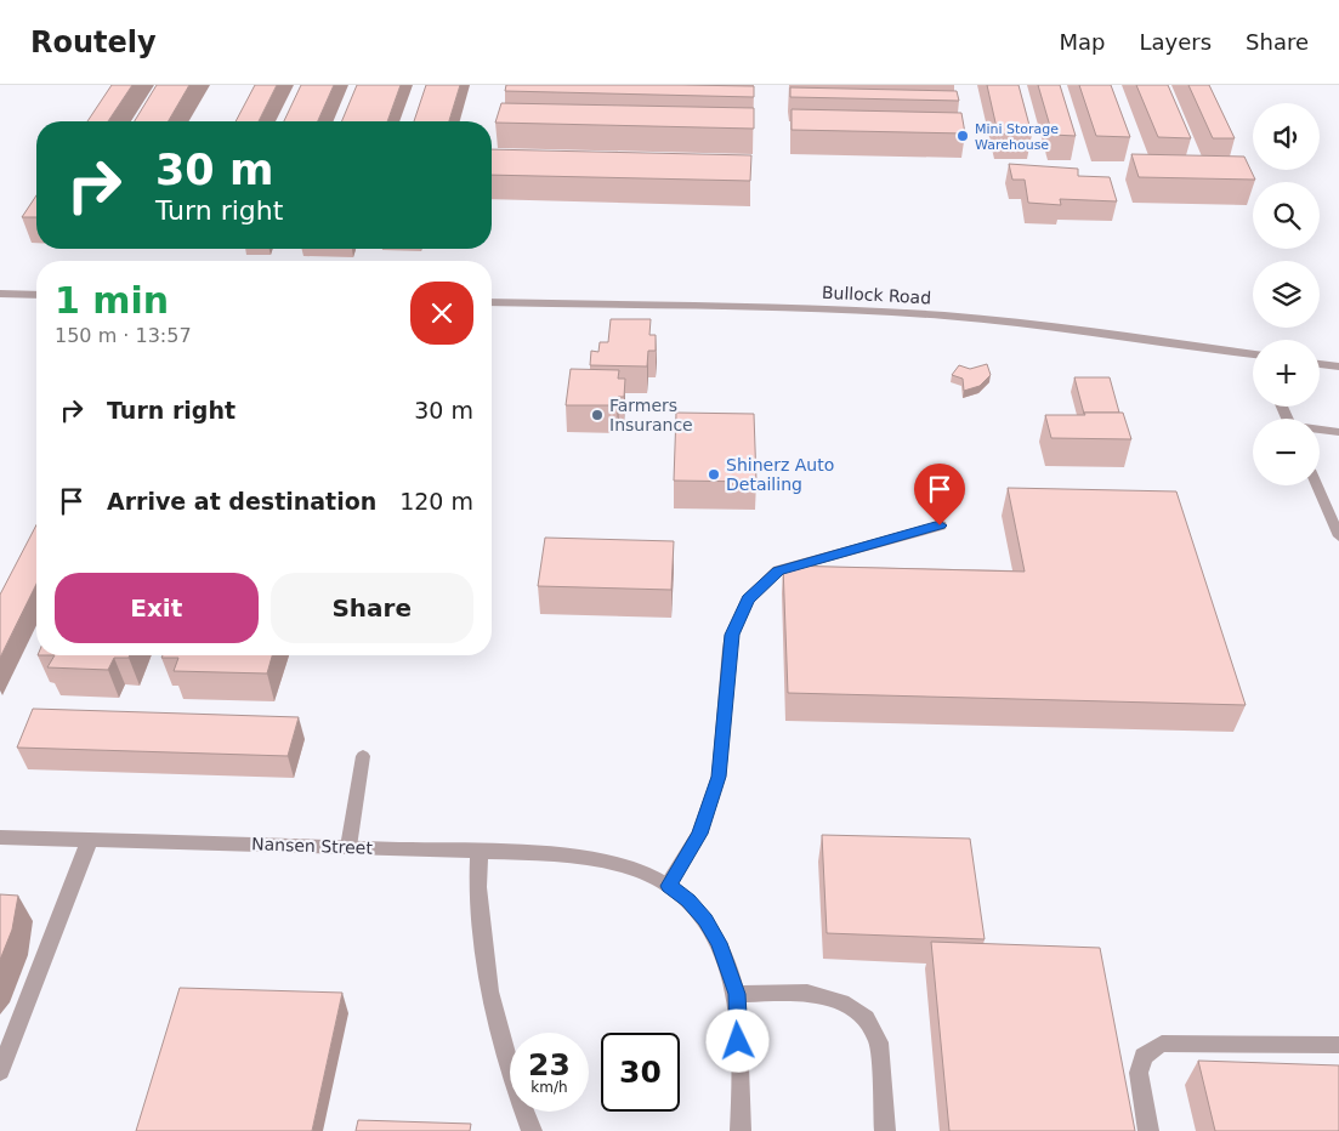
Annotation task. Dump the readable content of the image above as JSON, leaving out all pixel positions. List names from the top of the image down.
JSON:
{
  "streets": {
    "street": ["Bullock Road", "Nansen Street"]
  },
  "places": ["Mini Storage Warehouse", "Farmers Insurance", "Shinerz Auto Detailing"],
  "page": {
    "header": "Routely",
    "nav": ["Map", "Layers", "Share"],
    "map_buttons": ["+", "−"],
    "turn": ["30 m", "Turn right"],
    "heading": ["1 min", "150 m · 13:57"],
    "list": [
      {
        "name": "Turn right",
        "value": "30 m"
      },
      {
        "name": "Arrive at destination",
        "value": "120 m"
      }
    ],
    "buttons": ["Exit", "Share"],
    "speed": "23 km/h",
    "limit": "30"
  }
}
